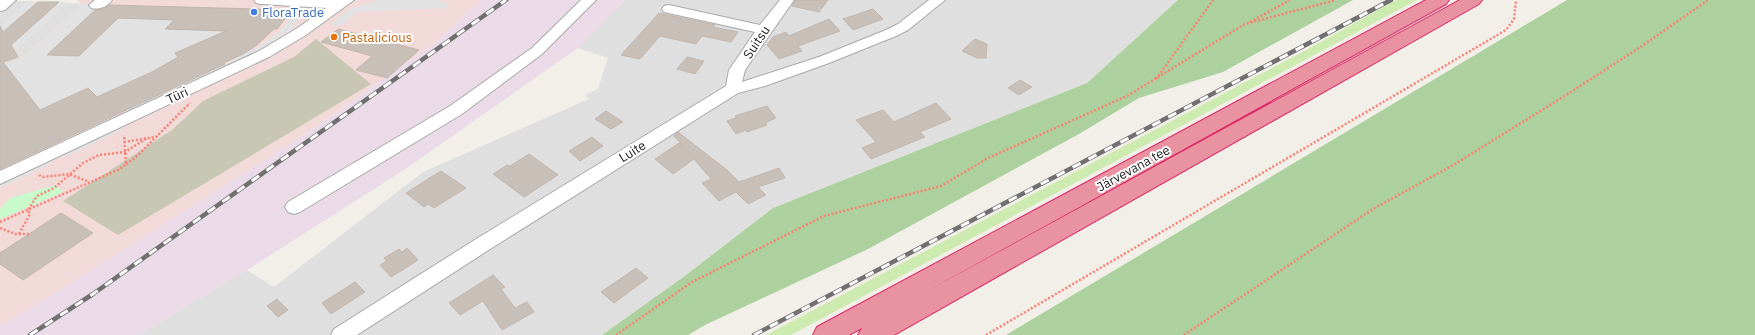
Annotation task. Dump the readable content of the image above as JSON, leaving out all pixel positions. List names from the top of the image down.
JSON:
{
  "streets": {
    "highway": ["Järvevana tee"],
    "street": ["Suitsu", "Türi", "Luite"]
  },
  "crossings": [
    ["Suitsu", "Luite"]
  ],
  "places": ["FloraTrade", "Pastalicious"]
}
